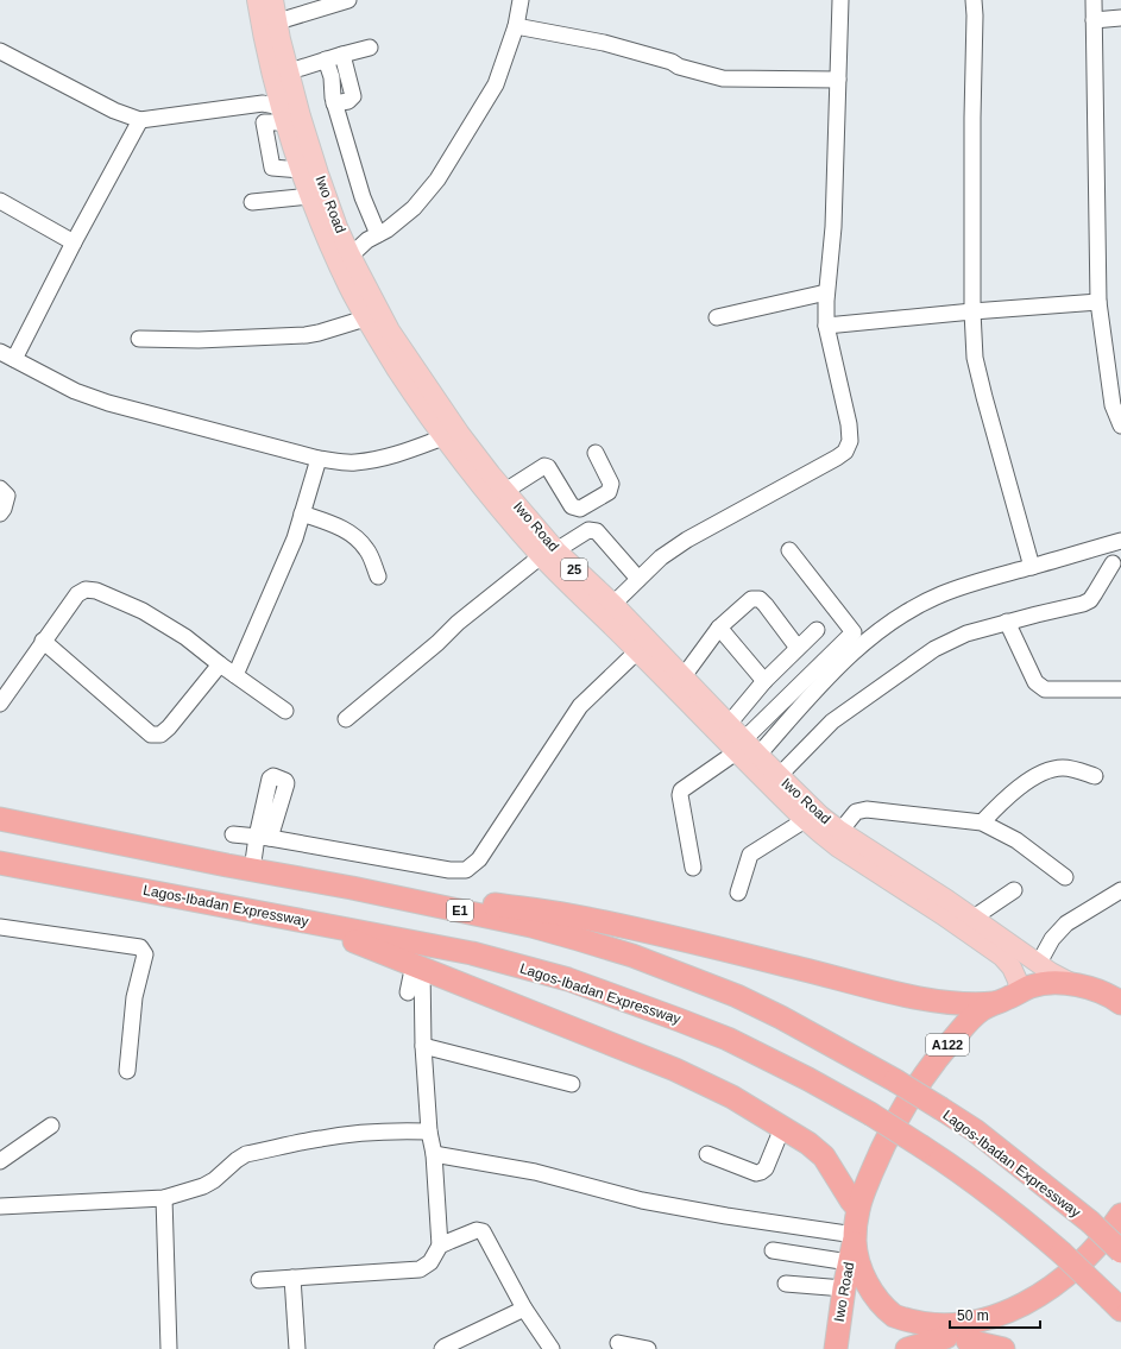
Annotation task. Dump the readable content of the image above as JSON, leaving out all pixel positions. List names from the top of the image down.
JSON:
{
  "streets": {
    "highway": [
      "Iwo Road",
      "Lagos-Ibadan Expressway",
      "E1",
      "A122"
    ],
    "main road": ["25"]
  },
  "crossings": [
    ["Iwo Road", "A122"]
  ],
  "scale_bar": "50 m"
}
